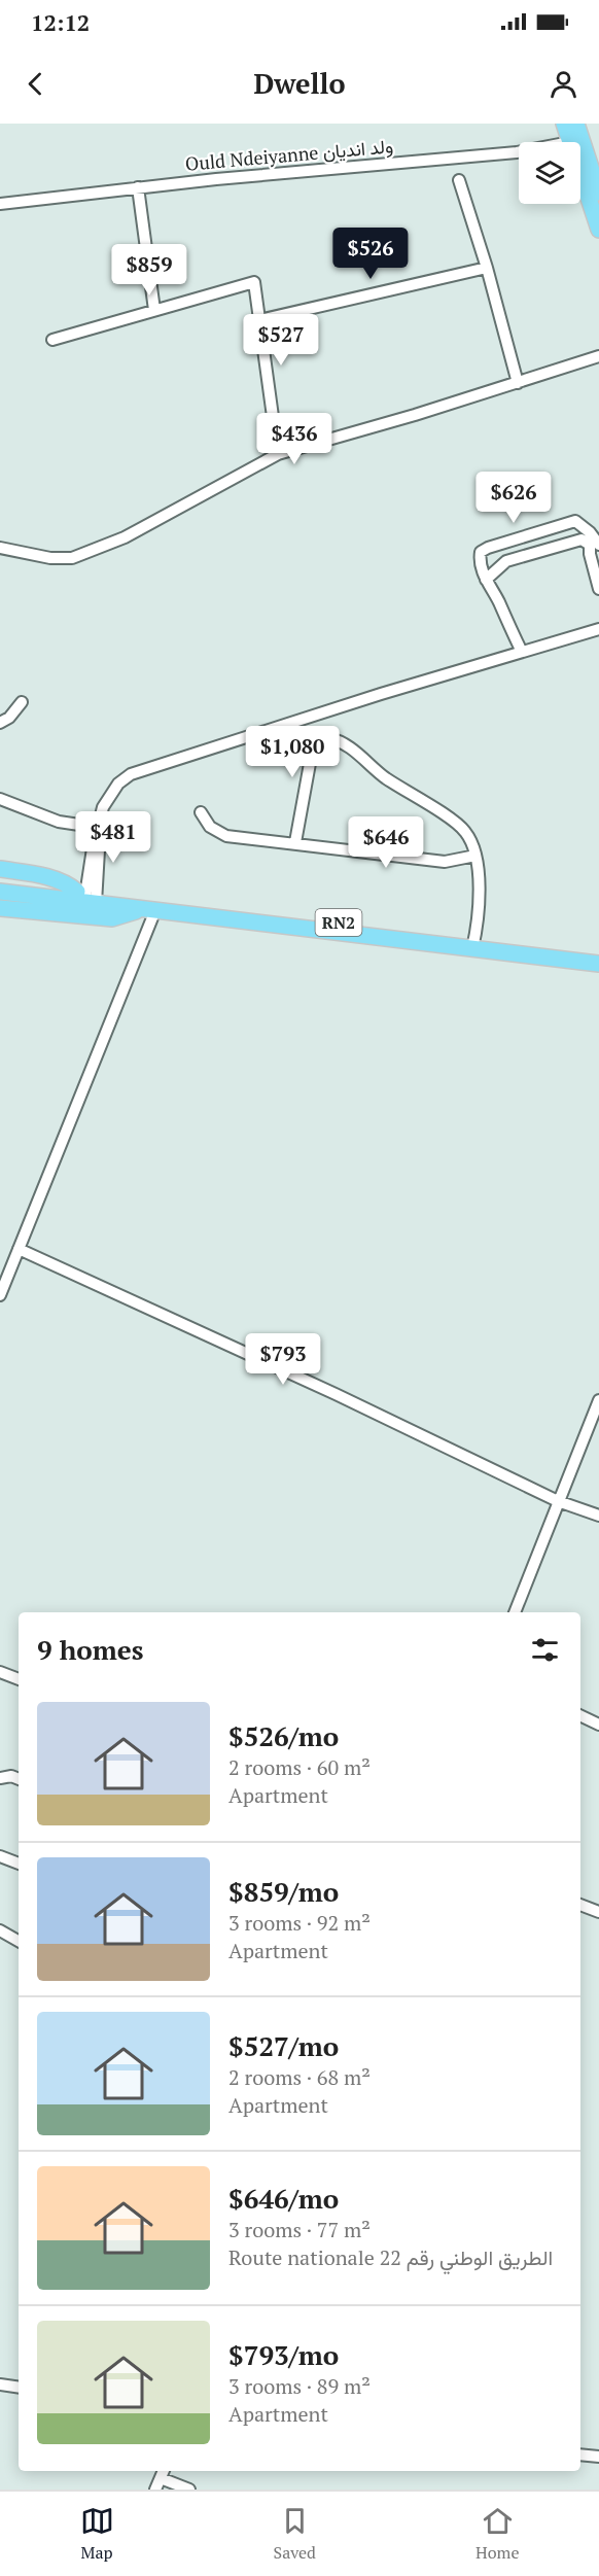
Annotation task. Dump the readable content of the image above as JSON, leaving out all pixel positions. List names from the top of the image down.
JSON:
{
  "streets": {
    "highway": ["RN2"],
    "street": ["Ould Ndeiyanne ولد انديان"]
  },
  "page": {
    "status": "12:12",
    "header": "Dwello",
    "price": [
      "$526",
      "$859",
      "$527",
      "$436",
      "$626",
      "$1,080",
      "$481",
      "$646",
      "$793"
    ],
    "heading": "9 homes",
    "list": [
      {
        "name": "$526/mo",
        "note": "2 rooms · 60 m² · Apartment"
      },
      {
        "name": "$859/mo",
        "note": "3 rooms · 92 m² · Apartment"
      },
      {
        "name": "$527/mo",
        "note": "2 rooms · 68 m² · Apartment"
      },
      {
        "name": "$646/mo",
        "note": "3 rooms · 77 m² · Route nationale 22 الطريق الوطني رقم"
      },
      {
        "name": "$793/mo",
        "note": "3 rooms · 89 m² · Apartment"
      }
    ],
    "tabs": ["Map", "Saved", "Home"]
  }
}
